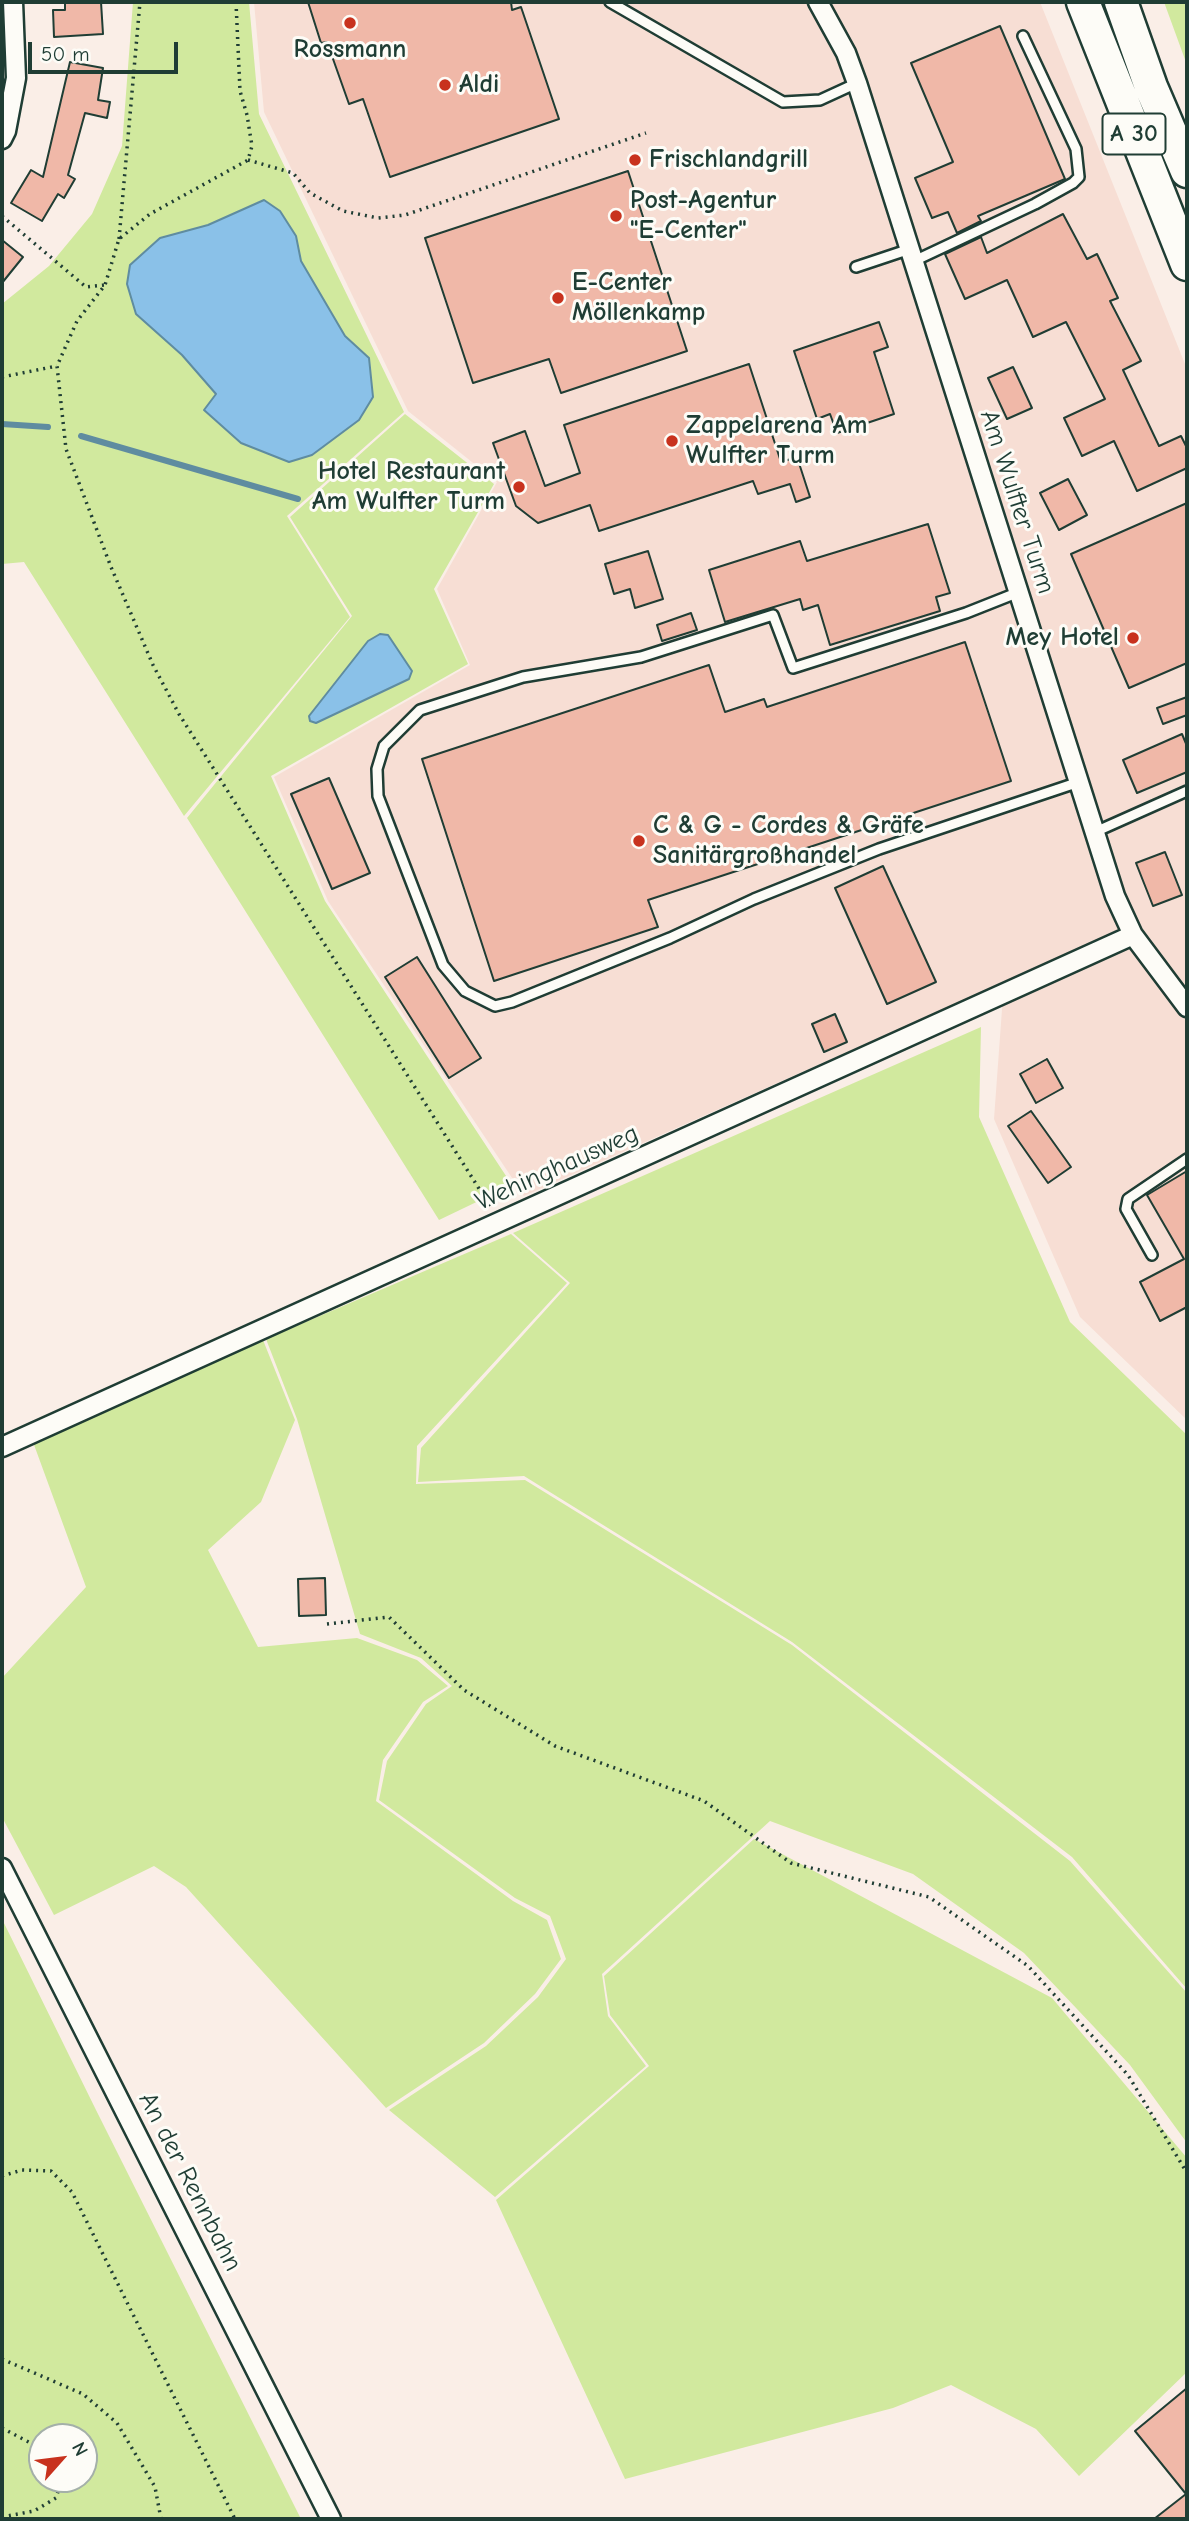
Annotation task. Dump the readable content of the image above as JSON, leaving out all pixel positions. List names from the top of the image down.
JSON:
{
  "streets": {
    "highway": ["A 30"],
    "street": ["Am Wulfter Turm", "Wehinghausweg", "An der Rennbahn"]
  },
  "crossings": [
    ["Am Wulfter Turm", "Wehinghausweg"]
  ],
  "places": [
    "Rossmann",
    "Aldi",
    "Frischlandgrill",
    "Post-Agentur \"E-Center\"",
    "E-Center Möllenkamp",
    "Zappelarena Am Wulfter Turm",
    "Hotel Restaurant Am Wulfter Turm",
    "Mey Hotel",
    "C & G - Cordes & Gräfe Sanitärgroßhandel"
  ],
  "scale_bar": "50 m",
  "north": "top right"
}
